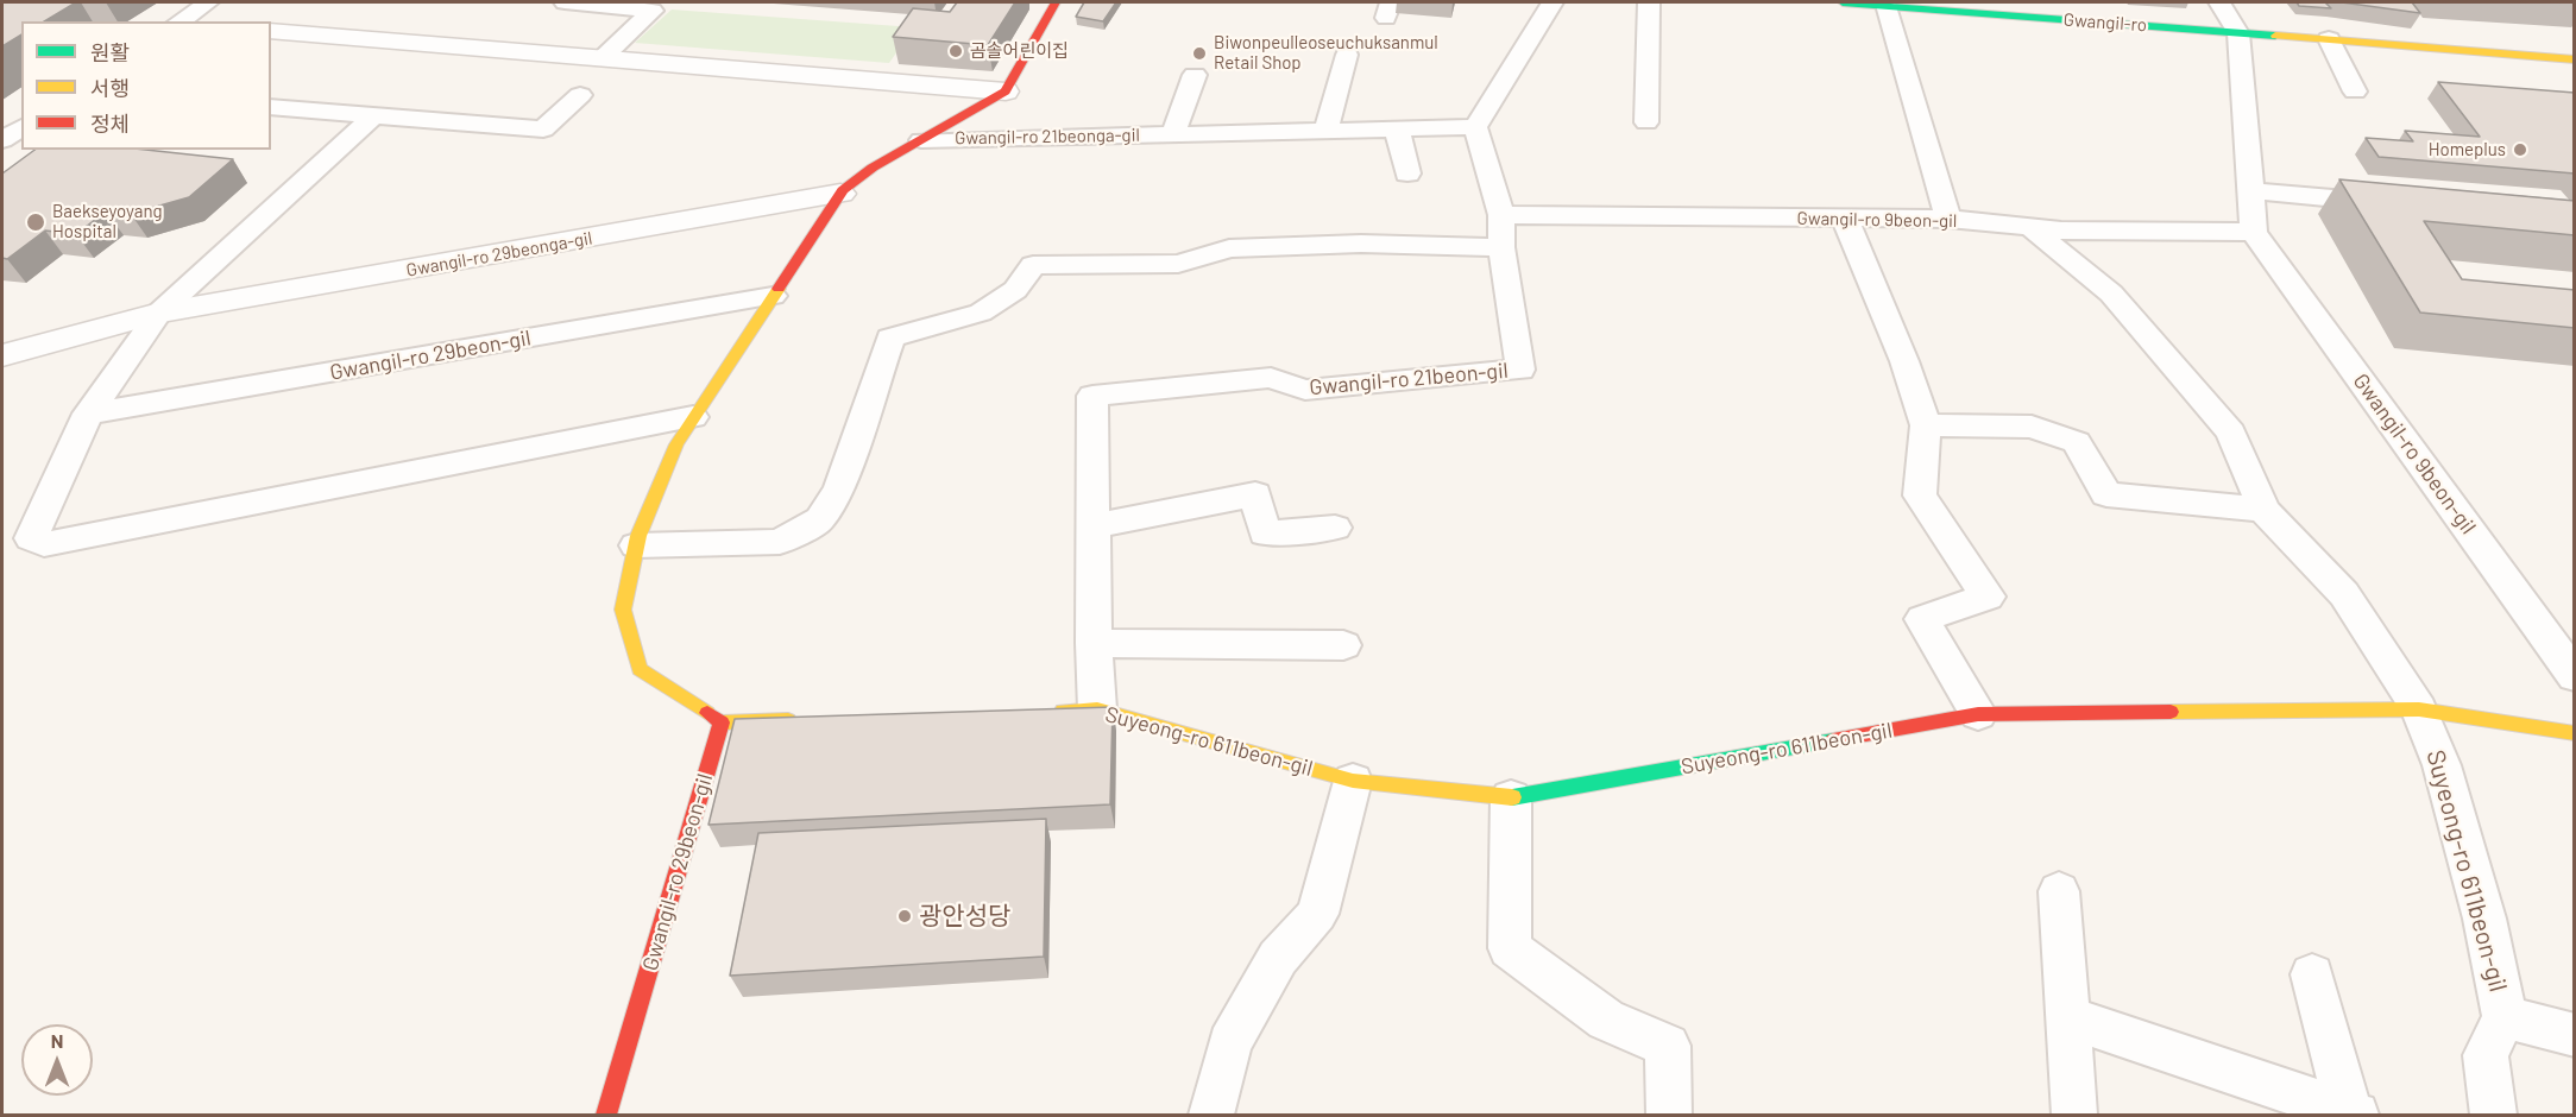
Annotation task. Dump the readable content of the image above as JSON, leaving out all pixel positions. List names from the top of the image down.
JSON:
{
  "streets": {
    "street": [
      "Gwangil-ro",
      "Gwangil-ro 29beonga-gil",
      "Gwangil-ro 29beon-gil",
      "Suyeong-ro 611beon-gil"
    ],
    "lane": ["Gwangil-ro 21beonga-gil", "Gwangil-ro 9beon-gil", "Gwangil-ro 21beon-gil"]
  },
  "crossings": [
    ["Gwangil-ro", "Gwangil-ro 9beon-gil"],
    ["Gwangil-ro 21beonga-gil", "Gwangil-ro 21beon-gil"],
    ["Gwangil-ro 9beon-gil", "Gwangil-ro 21beon-gil"],
    ["Gwangil-ro 9beon-gil", "Suyeong-ro 611beon-gil"],
    ["Gwangil-ro 29beonga-gil", "Gwangil-ro 29beon-gil"],
    ["Gwangil-ro 21beon-gil", "Suyeong-ro 611beon-gil"]
  ],
  "places": [
    "곰솔어린이집",
    "Biwonpeulleoseuchuksanmul Retail Shop",
    "Homeplus",
    "Baekseyoyang Hospital",
    "광안성당"
  ],
  "legend": ["원활", "서행", "정체"],
  "north": "top"
}
